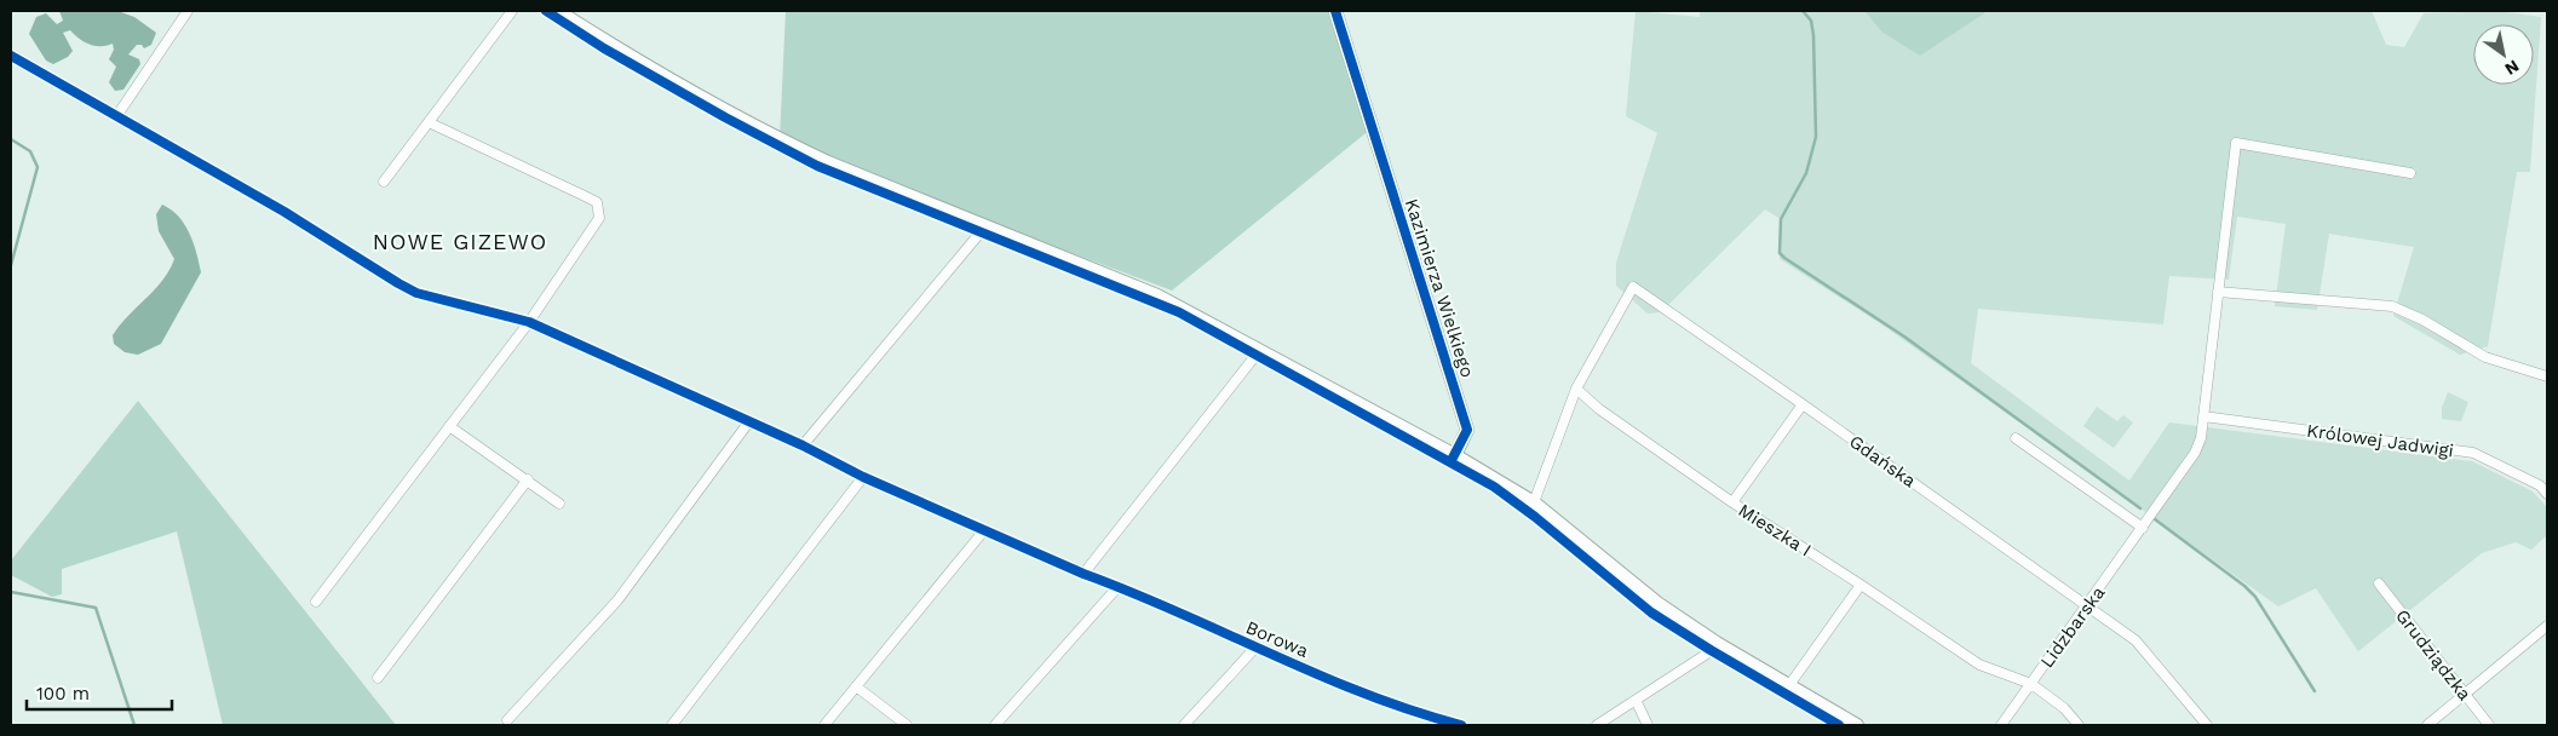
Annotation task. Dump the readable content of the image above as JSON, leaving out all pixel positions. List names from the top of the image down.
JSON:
{
  "streets": {
    "street": [
      "Kazimierza Wielkiego",
      "Królowej Jadwigi",
      "Gdańska",
      "Mieszka I",
      "Lidzbarska",
      "Borowa",
      "Grudziądzka"
    ]
  },
  "crossings": [
    ["Królowej Jadwigi", "Lidzbarska"],
    ["Gdańska", "Mieszka I"],
    ["Gdańska", "Lidzbarska"],
    ["Mieszka I", "Lidzbarska"]
  ],
  "districts": ["NOWE GIZEWO"],
  "scale_bar": "100 m",
  "north": "bottom right"
}
